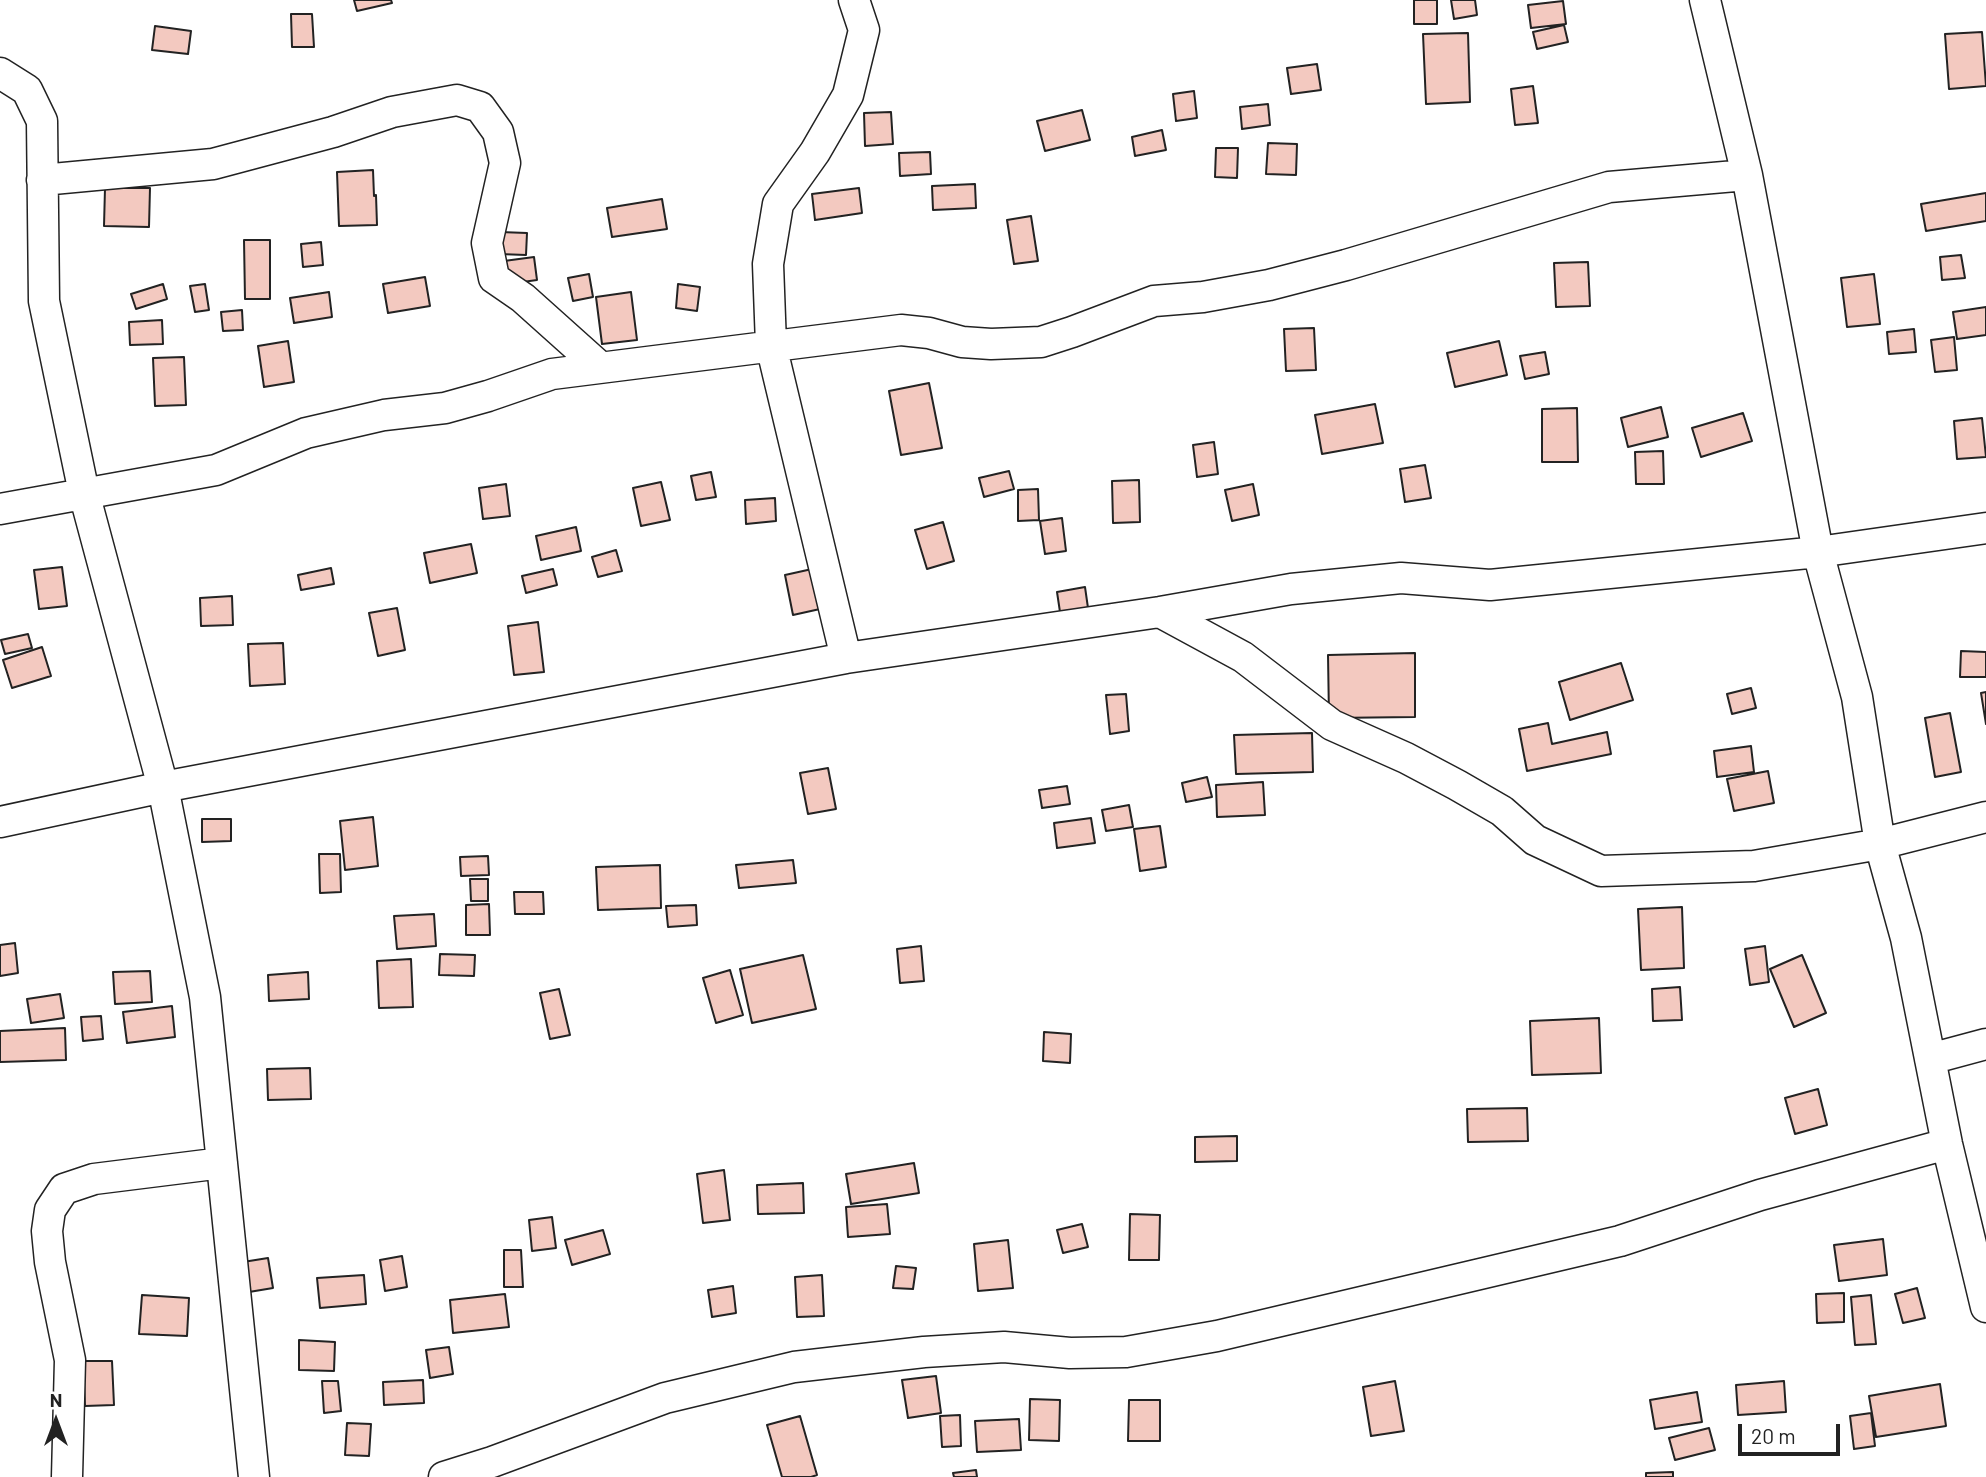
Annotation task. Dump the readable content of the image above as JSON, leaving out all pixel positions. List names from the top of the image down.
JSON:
{
  "scale_bar": "20 m",
  "north": "top"
}
